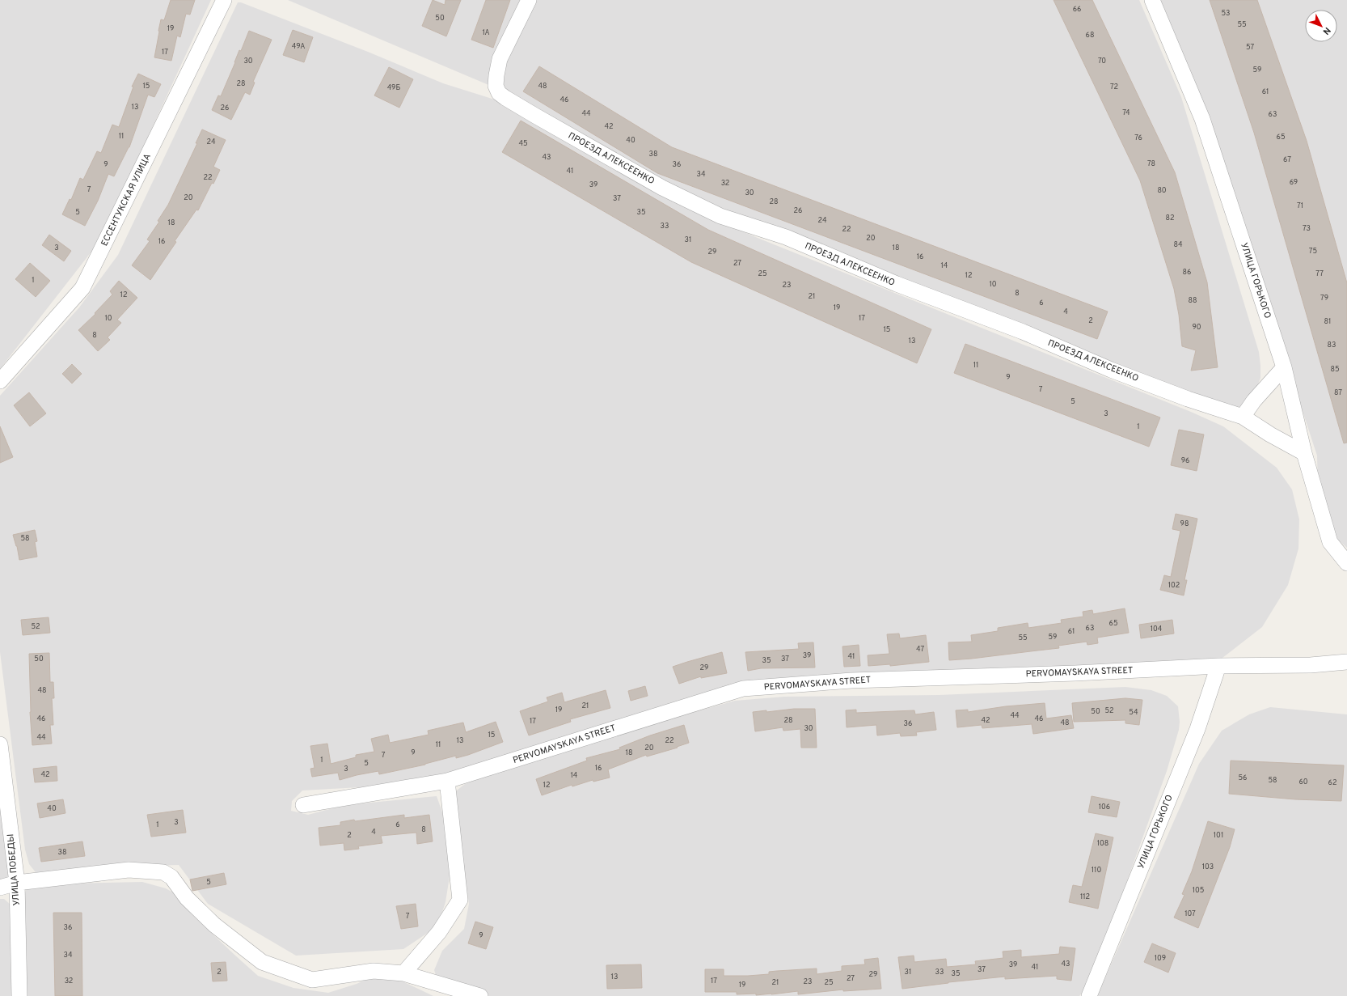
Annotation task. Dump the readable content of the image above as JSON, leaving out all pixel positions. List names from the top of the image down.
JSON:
{
  "streets": {
    "street": [
      "ПРОЕЗД АЛЕКСЕЕНКО",
      "ЕССЕНТУКСКАЯ УЛИЦА",
      "УЛИЦА ГОРЬКОГО",
      "PERVOMAYSKAYA STREET",
      "УЛИЦА ПОБЕДЫ"
    ]
  },
  "crossings": [
    ["ПРОЕЗД АЛЕКСЕЕНКО", "УЛИЦА ГОРЬКОГО"],
    ["УЛИЦА ГОРЬКОГО", "PERVOMAYSKAYA STREET"]
  ],
  "house_numbers": [
    "66",
    "53",
    "50",
    "55",
    "19",
    "1А",
    "68",
    "49А",
    "57",
    "17",
    "30",
    "70",
    "59",
    "28",
    "15",
    "48",
    "72",
    "49Б",
    "61",
    "46",
    "13",
    "26",
    "74",
    "44",
    "63",
    "42",
    "11",
    "65",
    "76",
    "40",
    "24",
    "45",
    "38",
    "43",
    "67",
    "78",
    "9",
    "36",
    "41",
    "34",
    "22",
    "69",
    "32",
    "39",
    "7",
    "80",
    "30",
    "20",
    "37",
    "28",
    "71",
    "26",
    "5",
    "35",
    "82",
    "24",
    "18",
    "33",
    "73",
    "22",
    "20",
    "31",
    "16",
    "84",
    "3",
    "18",
    "75",
    "29",
    "16",
    "27",
    "14",
    "86",
    "25",
    "77",
    "12",
    "1",
    "10",
    "23",
    "8",
    "12",
    "21",
    "79",
    "88",
    "6",
    "19",
    "4",
    "10",
    "17",
    "2",
    "81",
    "90",
    "15",
    "8",
    "13",
    "83",
    "11",
    "85",
    "9",
    "7",
    "87",
    "5",
    "3",
    "1",
    "96",
    "98",
    "58",
    "102",
    "65",
    "52",
    "63",
    "104",
    "61",
    "59",
    "55",
    "47",
    "39",
    "41",
    "50",
    "37",
    "35",
    "29",
    "48",
    "21",
    "19",
    "52",
    "50",
    "54",
    "44",
    "46",
    "46",
    "28",
    "42",
    "17",
    "48",
    "36",
    "30",
    "15",
    "44",
    "13",
    "22",
    "11",
    "20",
    "9",
    "18",
    "7",
    "1",
    "5",
    "16",
    "3",
    "42",
    "14",
    "56",
    "58",
    "60",
    "62",
    "12",
    "106",
    "40",
    "3",
    "1",
    "6",
    "8",
    "4",
    "2",
    "101",
    "108",
    "38",
    "103",
    "110",
    "5",
    "105",
    "112",
    "107",
    "7",
    "36",
    "9",
    "34",
    "109",
    "43",
    "39",
    "41",
    "37",
    "2",
    "31",
    "33",
    "35",
    "29",
    "13",
    "27",
    "32",
    "17",
    "23",
    "21",
    "25",
    "19"
  ],
  "north": "bottom right"
}
